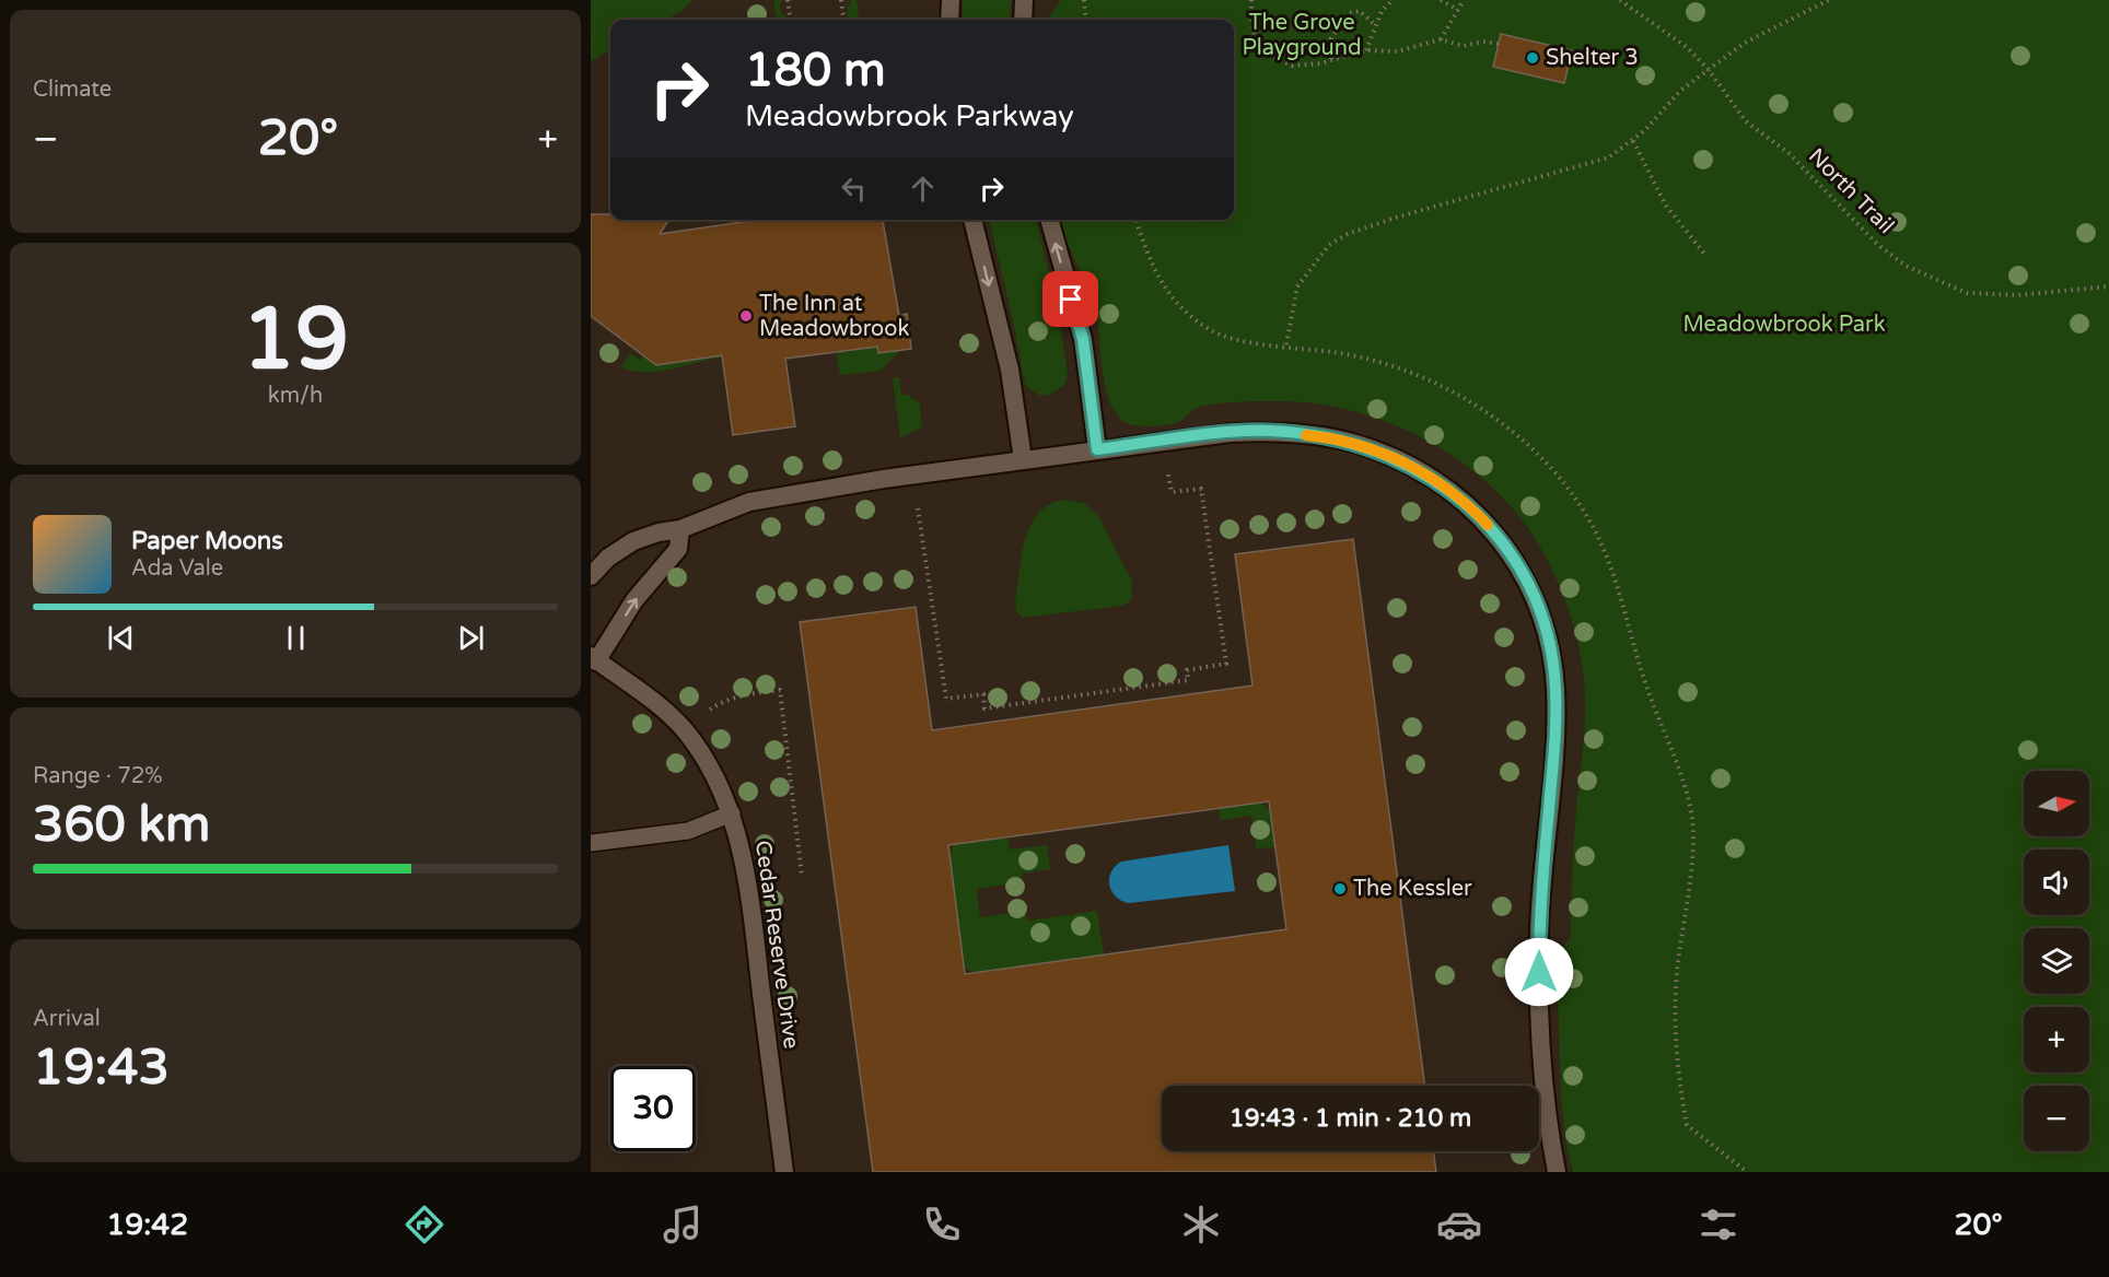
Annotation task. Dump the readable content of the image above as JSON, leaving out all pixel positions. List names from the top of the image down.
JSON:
{
  "streets": {
    "street": ["Cedar Reserve Drive"],
    "path": ["North Trail"]
  },
  "parks": ["The Grove Playground", "Meadowbrook Park"],
  "places": ["Shelter 3", "The Inn at Meadowbrook", "The Kessler"],
  "north": "right",
  "page": {
    "tile": [
      "Climate",
      ["19", "km/h"],
      ["Range · 72%", "360 km"],
      ["Arrival", "19:43"]
    ],
    "turn": ["180 m", "Meadowbrook Parkway"],
    "heat": ["−", "20°", "+"],
    "song": ["Paper Moons", "Ada Vale"],
    "map_buttons": ["+", "−"],
    "limit": "30",
    "trip": "19:43 · 1 min · 210 m",
    "tabs": ["19:42", "20°"]
  }
}
